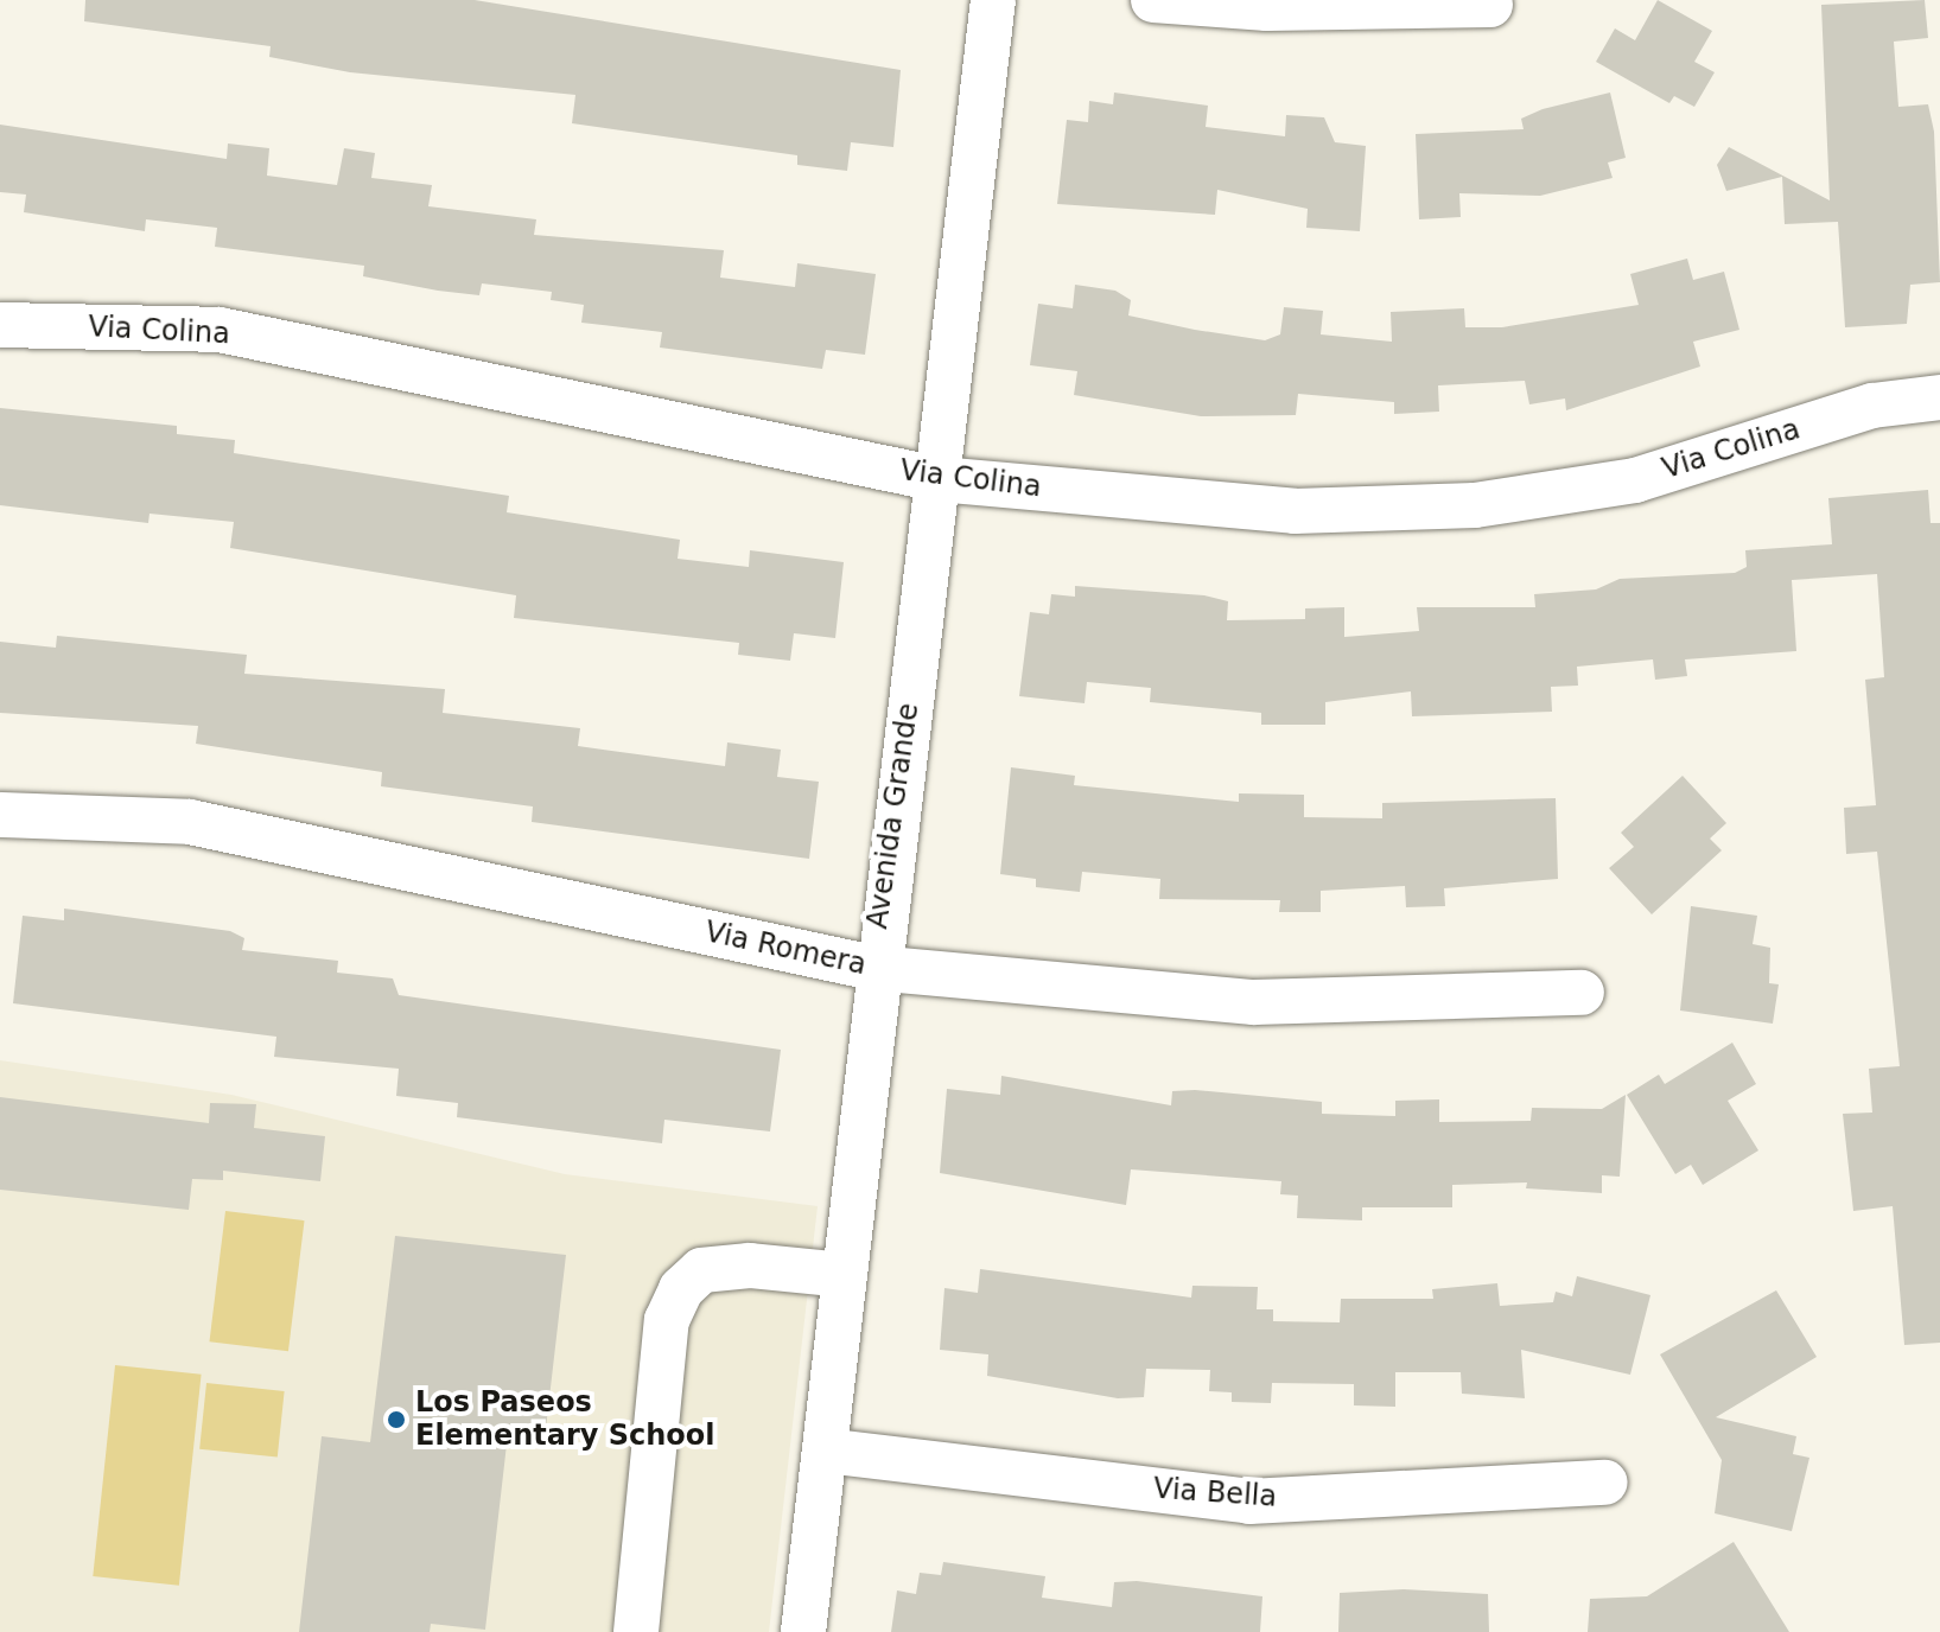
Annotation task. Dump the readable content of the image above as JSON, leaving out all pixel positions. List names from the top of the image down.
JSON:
{
  "streets": {
    "street": [
      "Via Colina",
      "Avenida Grande",
      "Via Romera",
      "Via Bella"
    ]
  },
  "crossings": [
    ["Via Colina", "Avenida Grande"],
    ["Avenida Grande", "Via Romera"],
    ["Avenida Grande", "Via Bella"]
  ],
  "places": ["Los Paseos Elementary School"]
}
